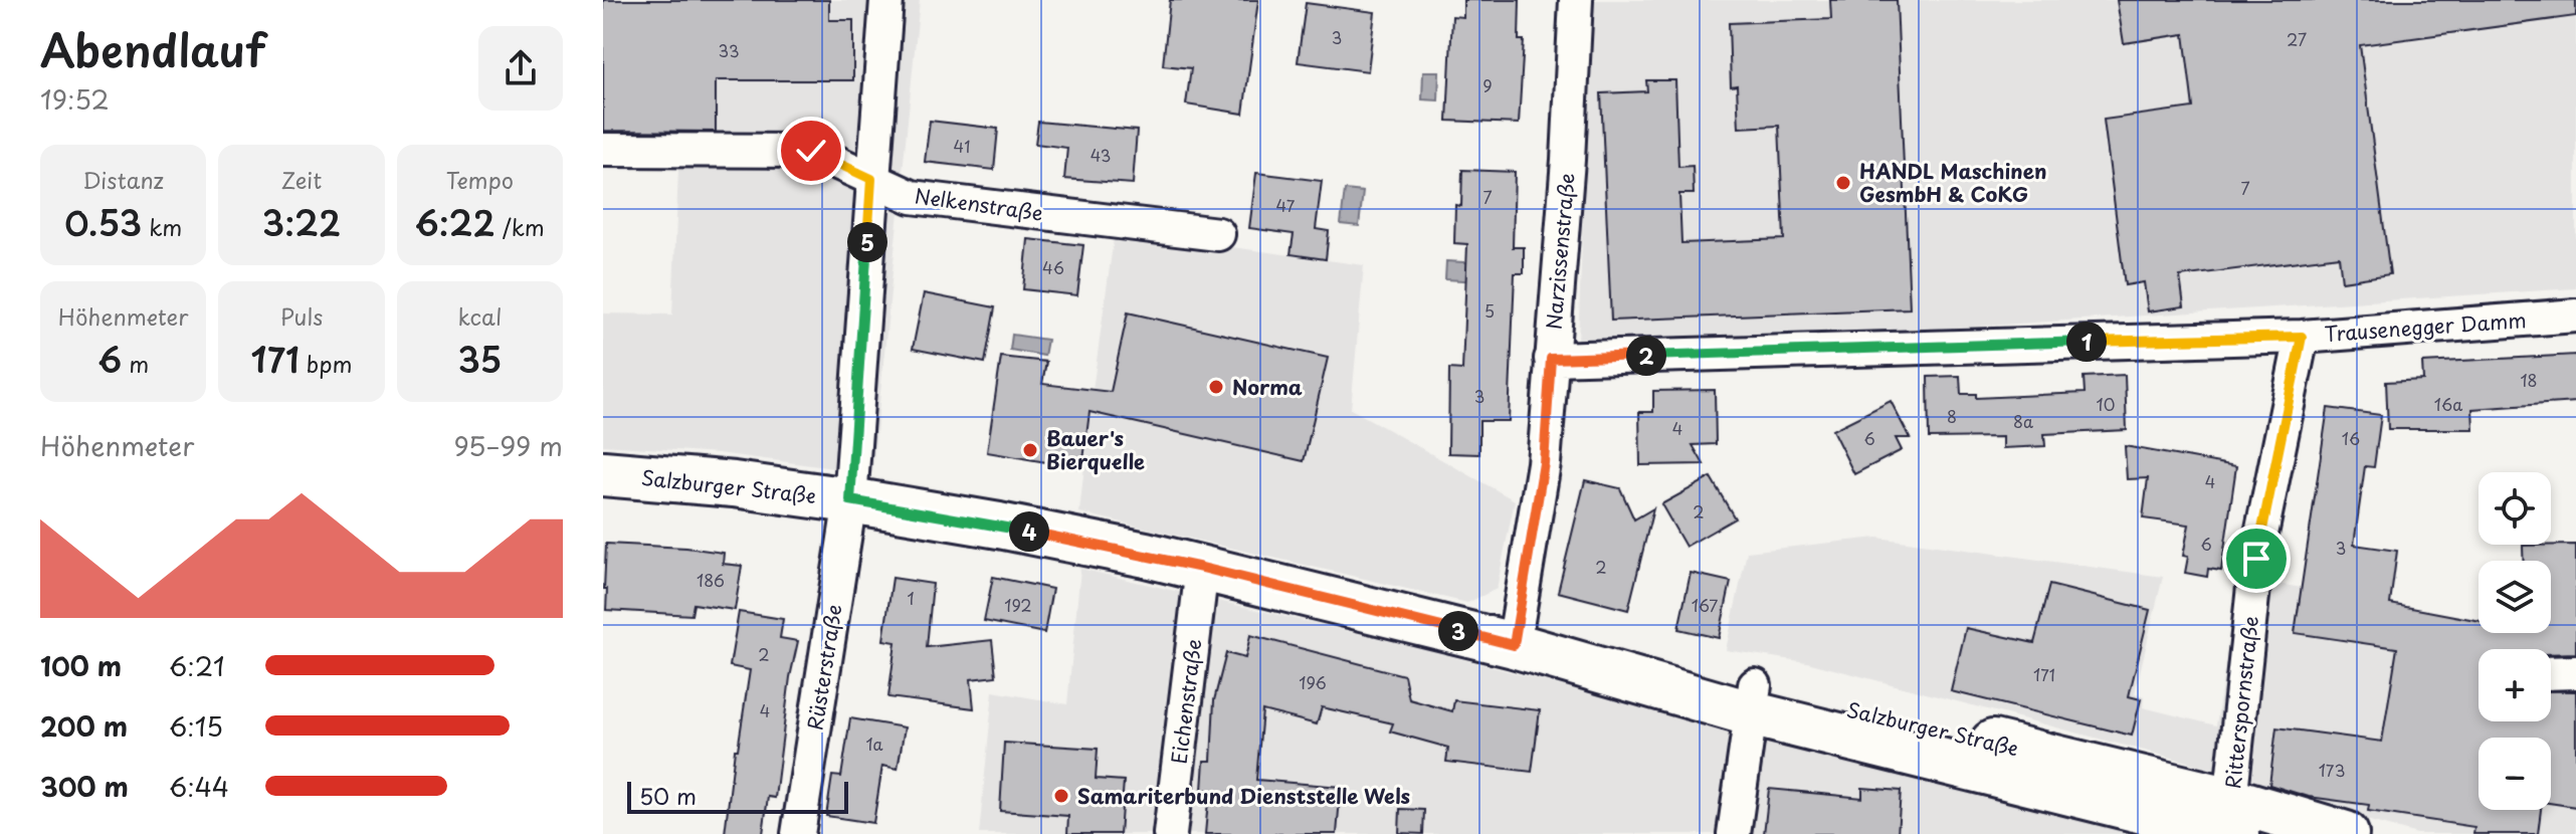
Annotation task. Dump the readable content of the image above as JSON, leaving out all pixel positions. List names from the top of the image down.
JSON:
{
  "streets": {
    "main road": ["Salzburger Straße"],
    "street": [
      "Nelkenstraße",
      "Narzissenstraße",
      "Trausenegger Damm",
      "Rüsterstraße",
      "Eichenstraße",
      "Ritterspornstraße"
    ]
  },
  "crossings": [
    ["Nelkenstraße", "Rüsterstraße"],
    ["Narzissenstraße", "Trausenegger Damm"],
    ["Narzissenstraße", "Salzburger Straße"],
    ["Trausenegger Damm", "Ritterspornstraße"],
    ["Salzburger Straße", "Rüsterstraße"],
    ["Salzburger Straße", "Eichenstraße"],
    ["Salzburger Straße", "Ritterspornstraße"]
  ],
  "places": [
    "HANDL Maschinen GesmbH & CoKG",
    "Norma",
    "Bauer's Bierquelle",
    "Samariterbund Dienststelle Wels"
  ],
  "house_numbers": [
    "3",
    "27",
    "33",
    "9",
    "41",
    "43",
    "7",
    "7",
    "47",
    "46",
    "5",
    "18",
    "3",
    "10",
    "16a",
    "8",
    "8a",
    "4",
    "6",
    "16",
    "4",
    "2",
    "6",
    "3",
    "2",
    "186",
    "1",
    "192",
    "167",
    "2",
    "171",
    "196",
    "4",
    "1a",
    "173"
  ],
  "scale_bar": "50 m",
  "page": {
    "heading": ["Abendlauf", "19:52"],
    "stats": [
      ["Distanz", "0.53 km"],
      ["Zeit", "3:22"],
      ["Tempo", "6:22 /km"],
      ["Höhenmeter", "6 m"],
      ["Puls", "171 bpm"],
      ["kcal", "35"]
    ],
    "pins": [
      "5",
      "1",
      "2",
      "4",
      "3"
    ],
    "chart": ["Höhenmeter", "95–99 m"],
    "map_buttons": ["+", "−"],
    "list": [
      {
        "name": "100 m",
        "note": "6:21"
      },
      {
        "name": "200 m",
        "note": "6:15"
      },
      {
        "name": "300 m",
        "note": "6:44"
      }
    ],
    "scale": "50 m"
  }
}
